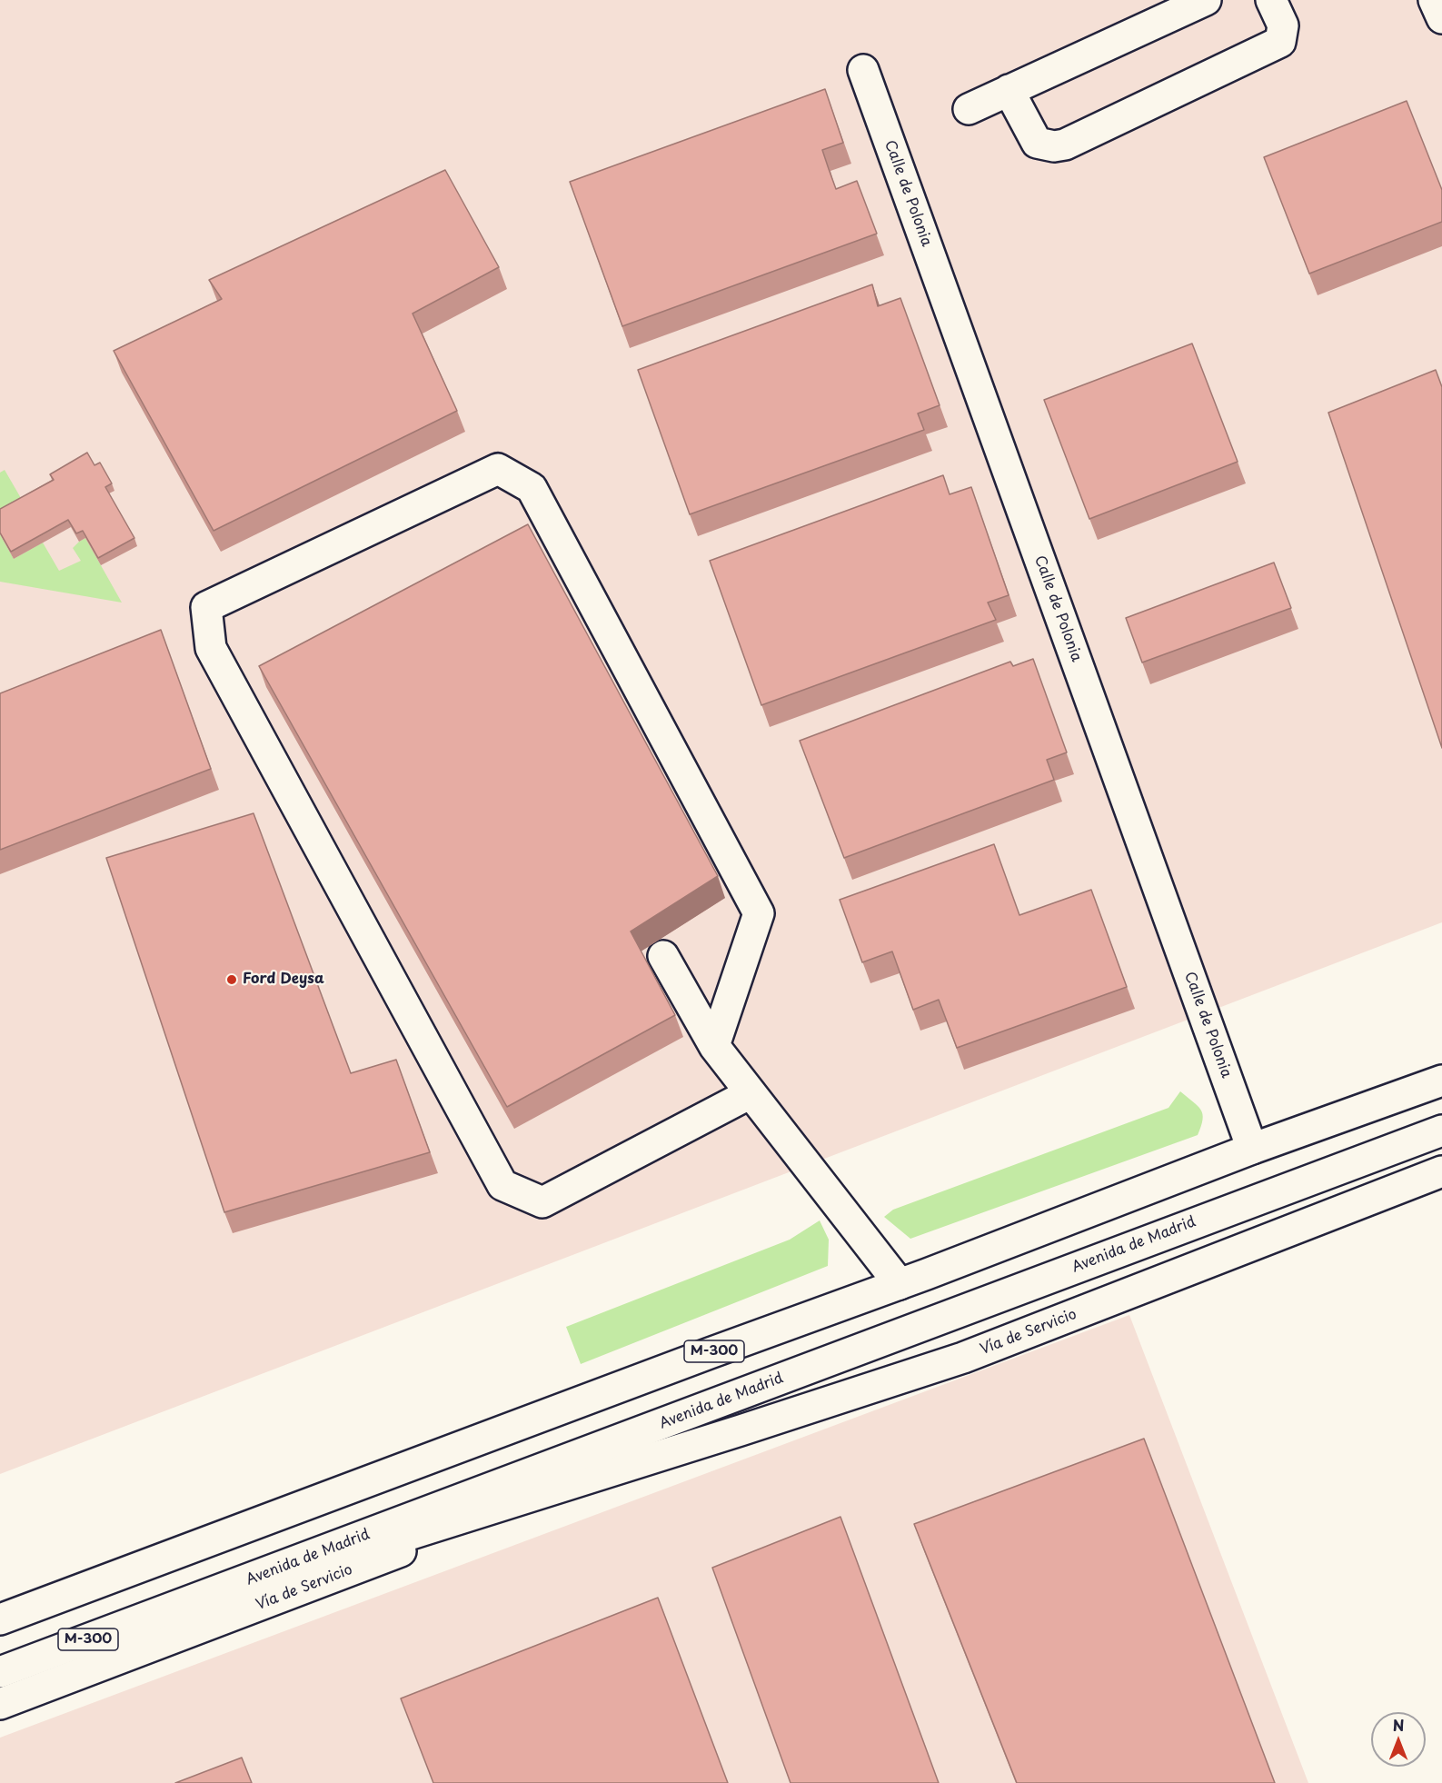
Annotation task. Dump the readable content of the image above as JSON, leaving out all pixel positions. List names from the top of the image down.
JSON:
{
  "streets": {
    "main road": [
      "Calle de Polonia",
      "Avenida de Madrid",
      "Vía de Servicio",
      "M-300"
    ]
  },
  "crossings": [
    ["Calle de Polonia", "M-300"],
    ["Avenida de Madrid", "Vía de Servicio"]
  ],
  "places": ["Ford Deysa"],
  "north": "top"
}
